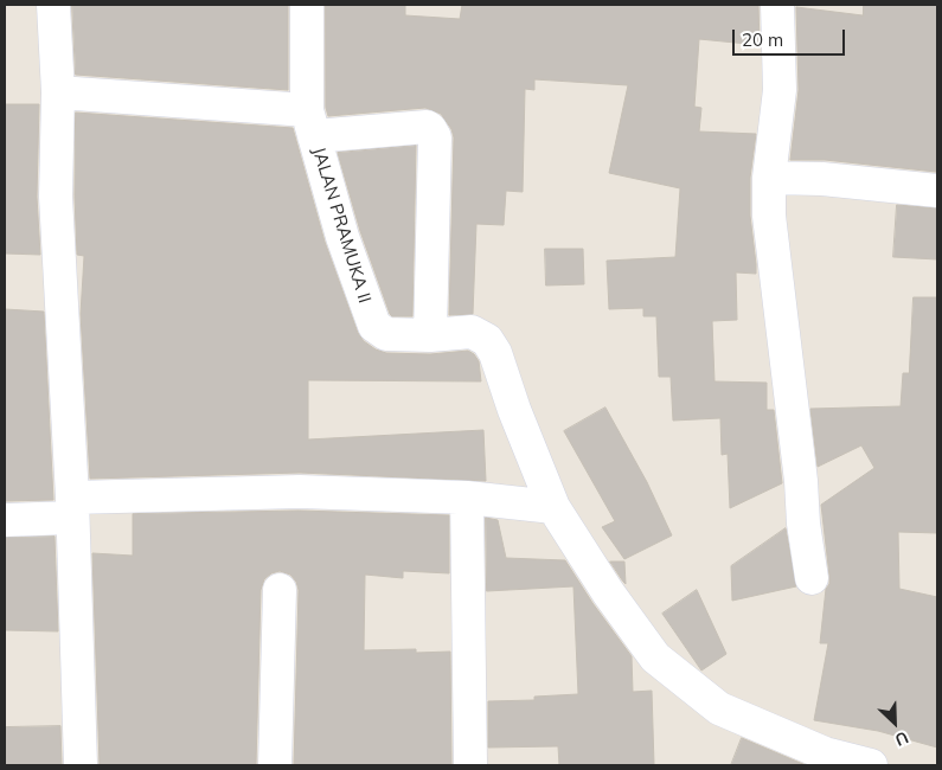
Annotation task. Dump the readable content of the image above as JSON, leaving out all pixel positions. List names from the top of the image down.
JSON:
{
  "streets": {
    "street": ["JALAN PRAMUKA II"]
  },
  "scale_bar": "20 m",
  "north": "bottom right"
}
